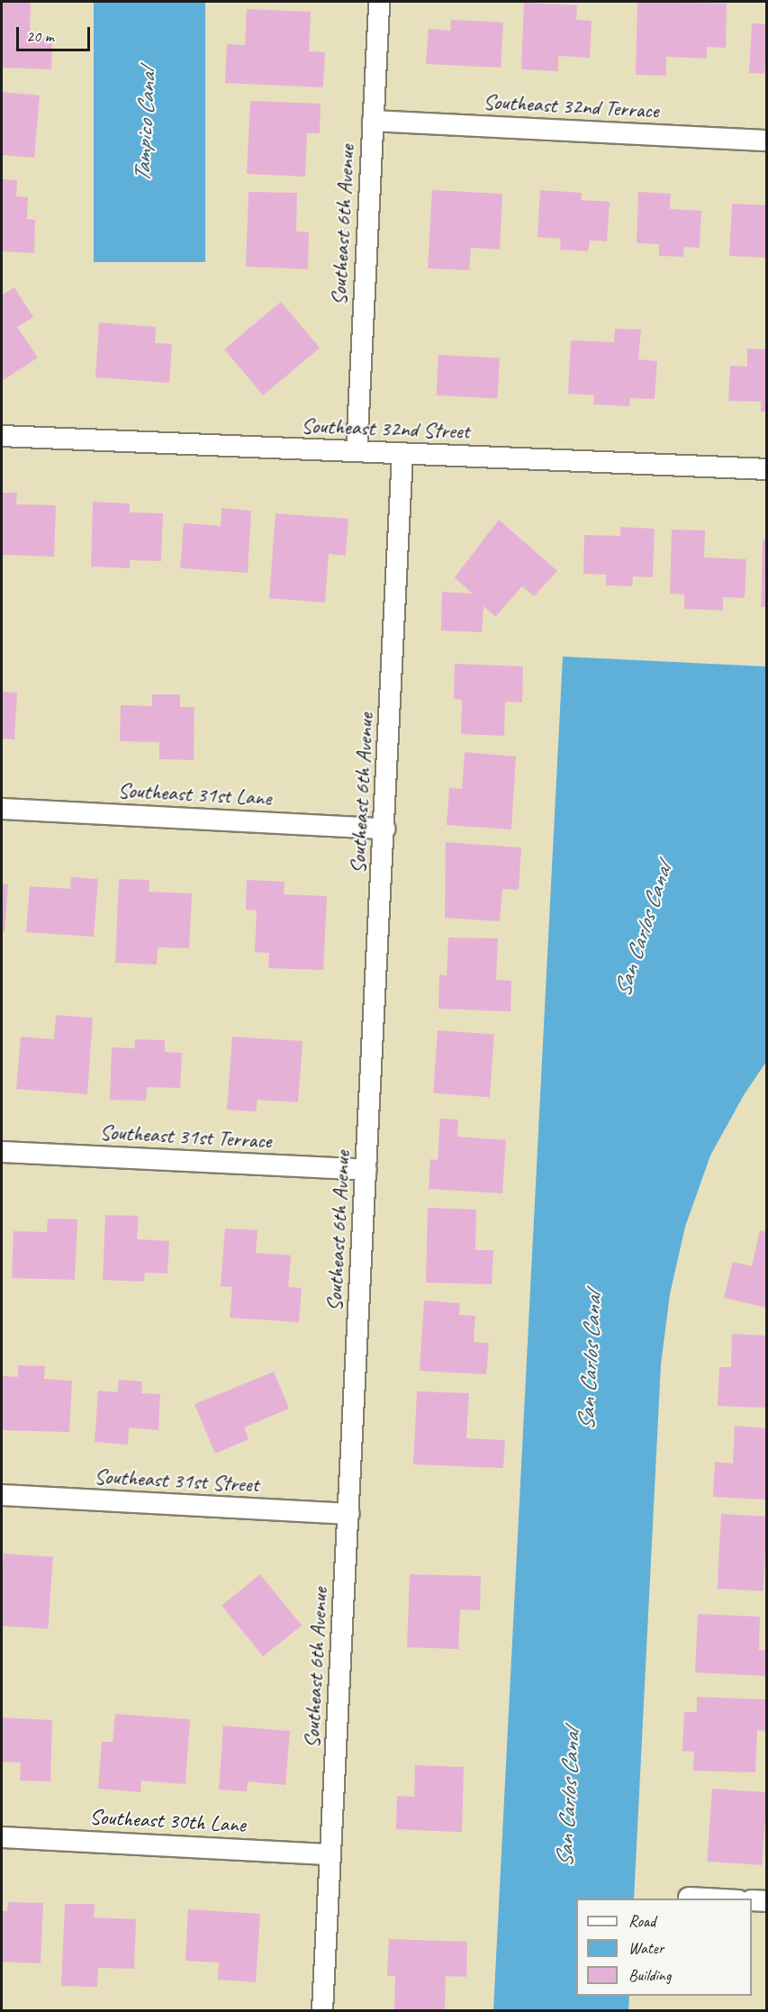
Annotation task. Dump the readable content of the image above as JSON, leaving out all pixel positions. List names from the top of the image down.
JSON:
{
  "streets": {
    "street": [
      "Southeast 32nd Terrace",
      "Southeast 6th Avenue",
      "Southeast 32nd Street",
      "Southeast 31st Lane",
      "Southeast 31st Terrace",
      "Southeast 31st Street",
      "Southeast 30th Lane"
    ]
  },
  "crossings": [
    ["Southeast 32nd Terrace", "Southeast 6th Avenue"],
    ["Southeast 6th Avenue", "Southeast 32nd Street"],
    ["Southeast 6th Avenue", "Southeast 31st Lane"],
    ["Southeast 6th Avenue", "Southeast 31st Terrace"],
    ["Southeast 6th Avenue", "Southeast 31st Street"],
    ["Southeast 6th Avenue", "Southeast 30th Lane"]
  ],
  "water": ["Tampico Canal", "San Carlos Canal"],
  "legend": ["Road", "Water", "Building"],
  "scale_bar": "20 m"
}
